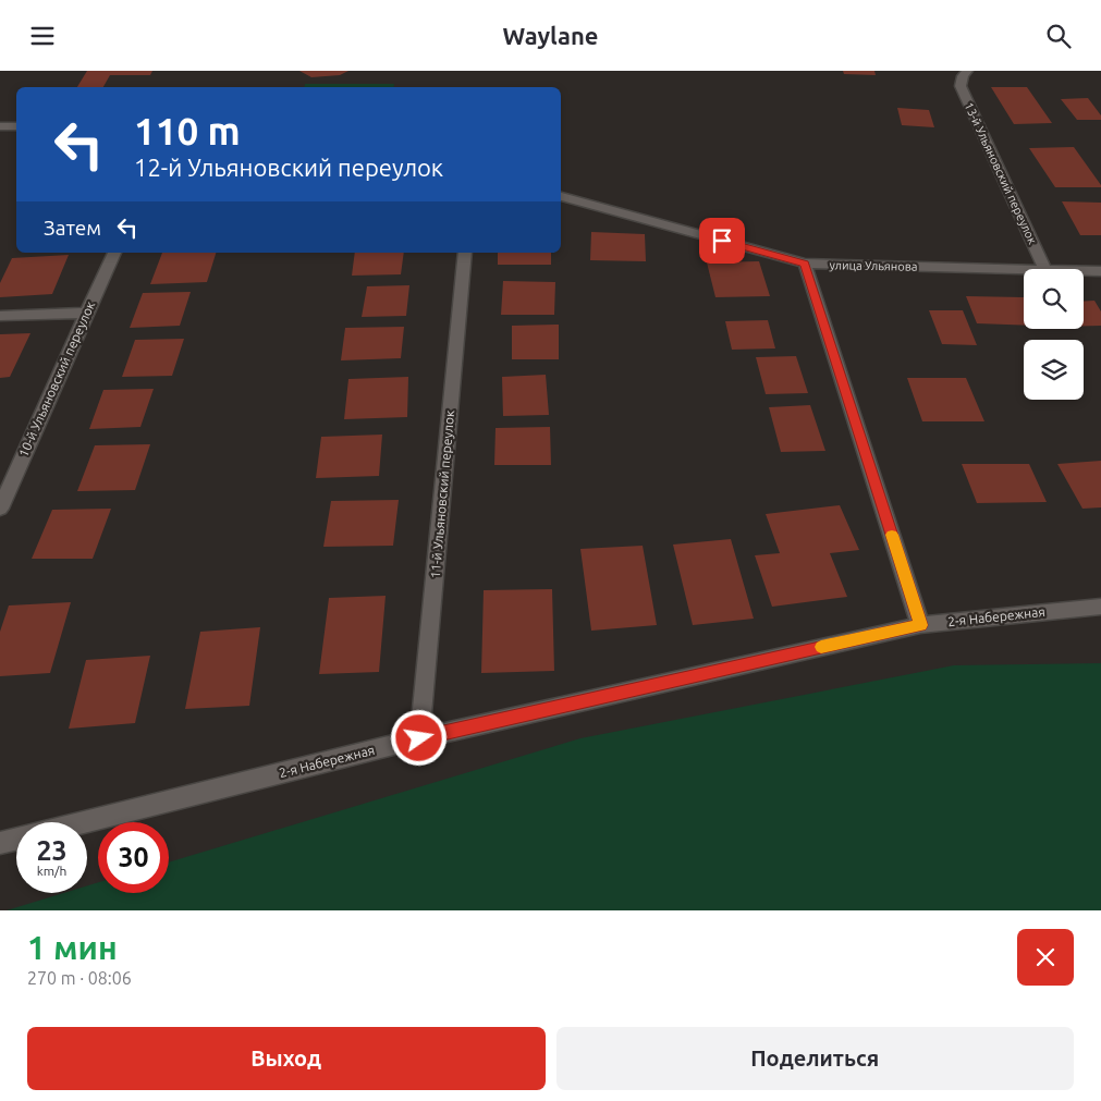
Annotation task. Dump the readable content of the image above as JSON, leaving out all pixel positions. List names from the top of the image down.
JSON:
{
  "streets": {
    "street": [
      "13-й Ульяновский переулок",
      "улица Ульянова",
      "10-й Ульяновский переулок",
      "11-й Ульяновский переулок",
      "2-я Набережная"
    ]
  },
  "crossings": [
    ["11-й Ульяновский переулок", "2-я Набережная"]
  ],
  "page": {
    "header": "Waylane",
    "turn": ["110 m", "12-й Ульяновский переулок"],
    "then": "Затем",
    "speed": "23 km/h",
    "limit": "30",
    "heading": ["1 мин", "270 m · 08:06"],
    "buttons": ["Выход", "Поделиться"]
  }
}
